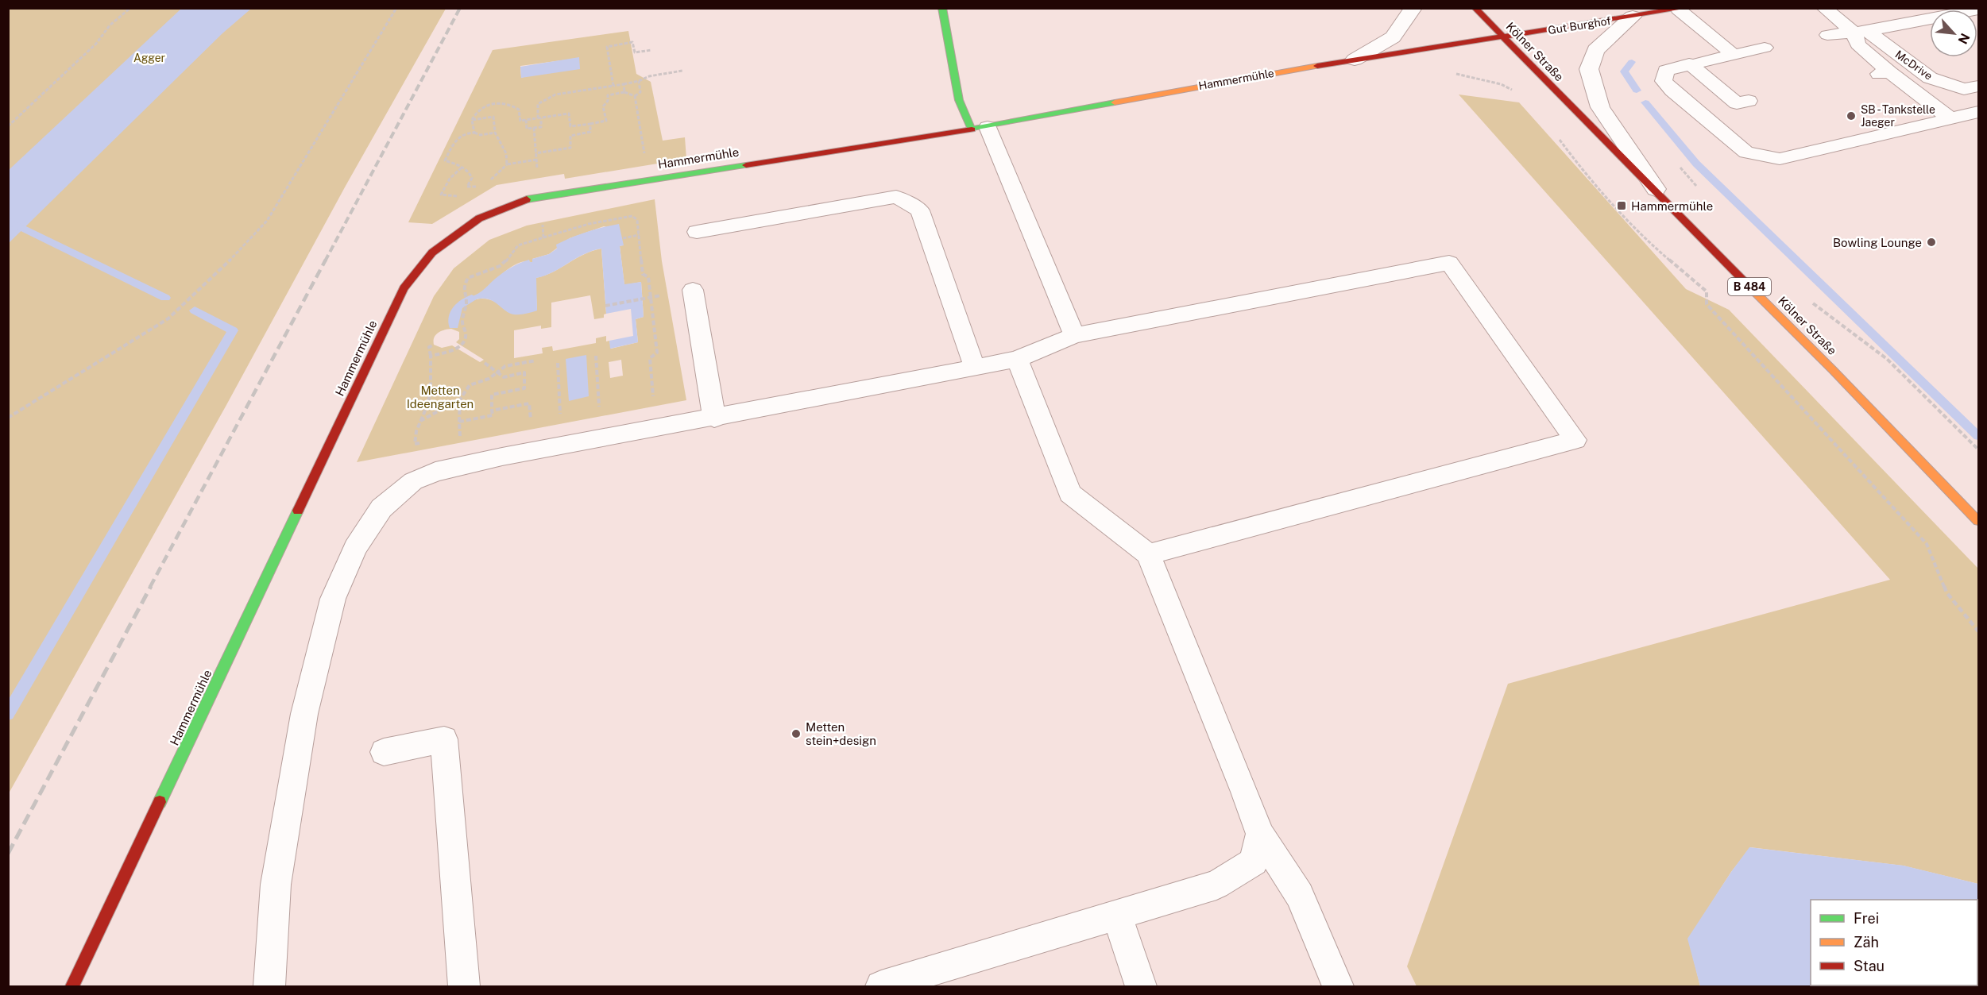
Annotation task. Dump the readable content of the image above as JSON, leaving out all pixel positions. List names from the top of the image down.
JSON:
{
  "streets": {
    "street": [
      "Gut Burghof",
      "Kölner Straße",
      "Hammermühle",
      "B 484"
    ],
    "lane": ["McDrive"]
  },
  "crossings": [
    ["Gut Burghof", "Kölner Straße"],
    ["Gut Burghof", "Hammermühle"],
    ["Kölner Straße", "Hammermühle"]
  ],
  "parks": ["Agger", "Metten Ideengarten"],
  "places": {
    "other": ["SB - Tankstelle Jaeger", "Bowling Lounge", "Metten stein+design"],
    "transit": ["Hammermühle"]
  },
  "legend": ["Frei", "Zäh", "Stau"],
  "north": "bottom right"
}
